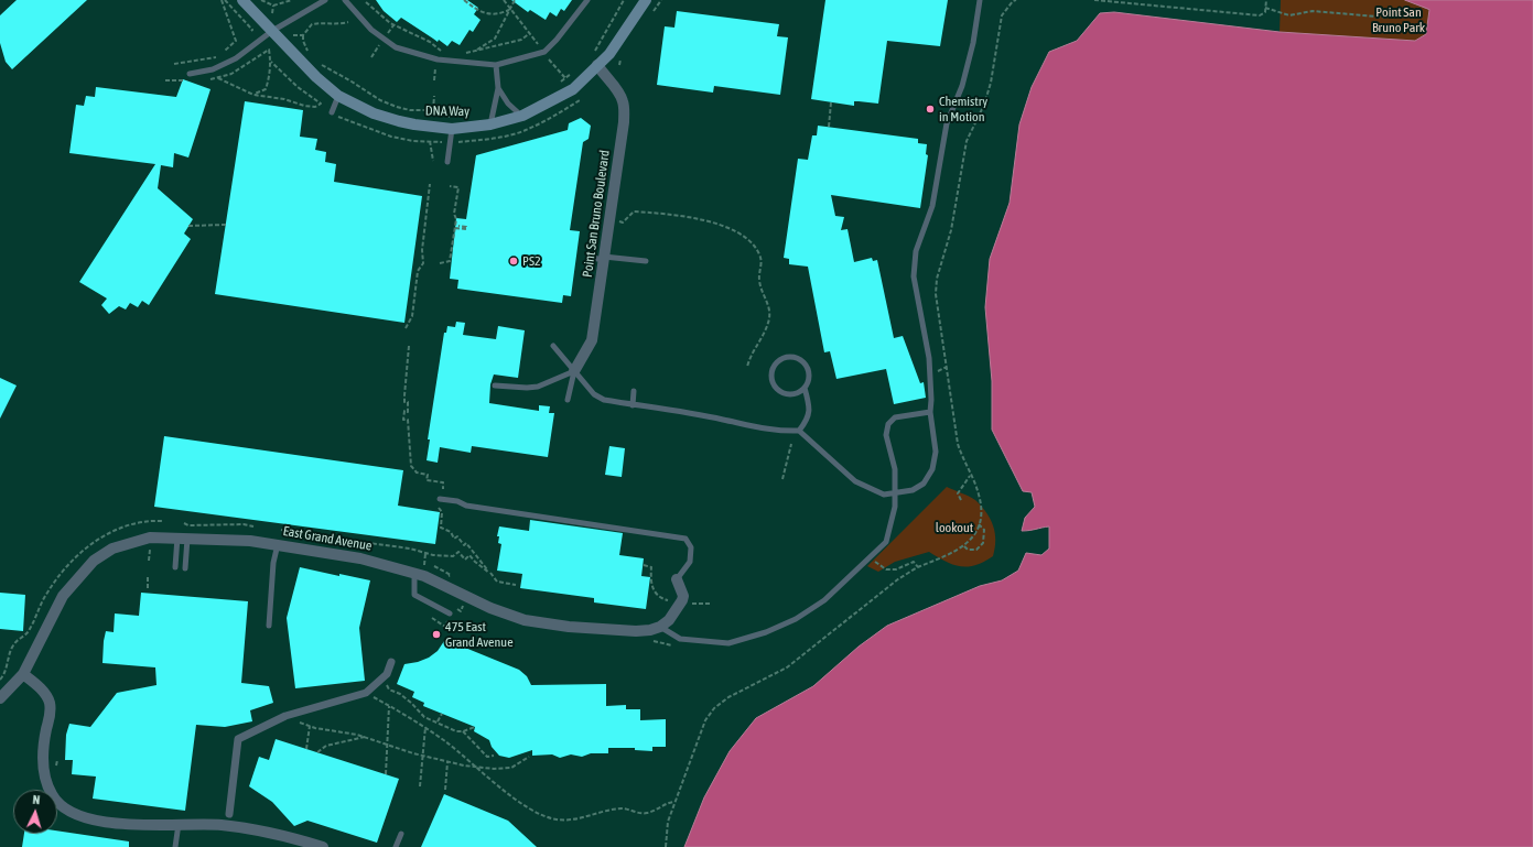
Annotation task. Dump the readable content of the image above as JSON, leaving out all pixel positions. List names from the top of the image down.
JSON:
{
  "streets": {
    "main road": ["DNA Way"],
    "street": ["Point San Bruno Boulevard", "East Grand Avenue"]
  },
  "crossings": [
    ["DNA Way", "Point San Bruno Boulevard"]
  ],
  "parks": ["Point San Bruno Park", "lookout"],
  "places": ["Chemistry in Motion", "PS2", "475 East Grand Avenue"],
  "north": "top"
}
